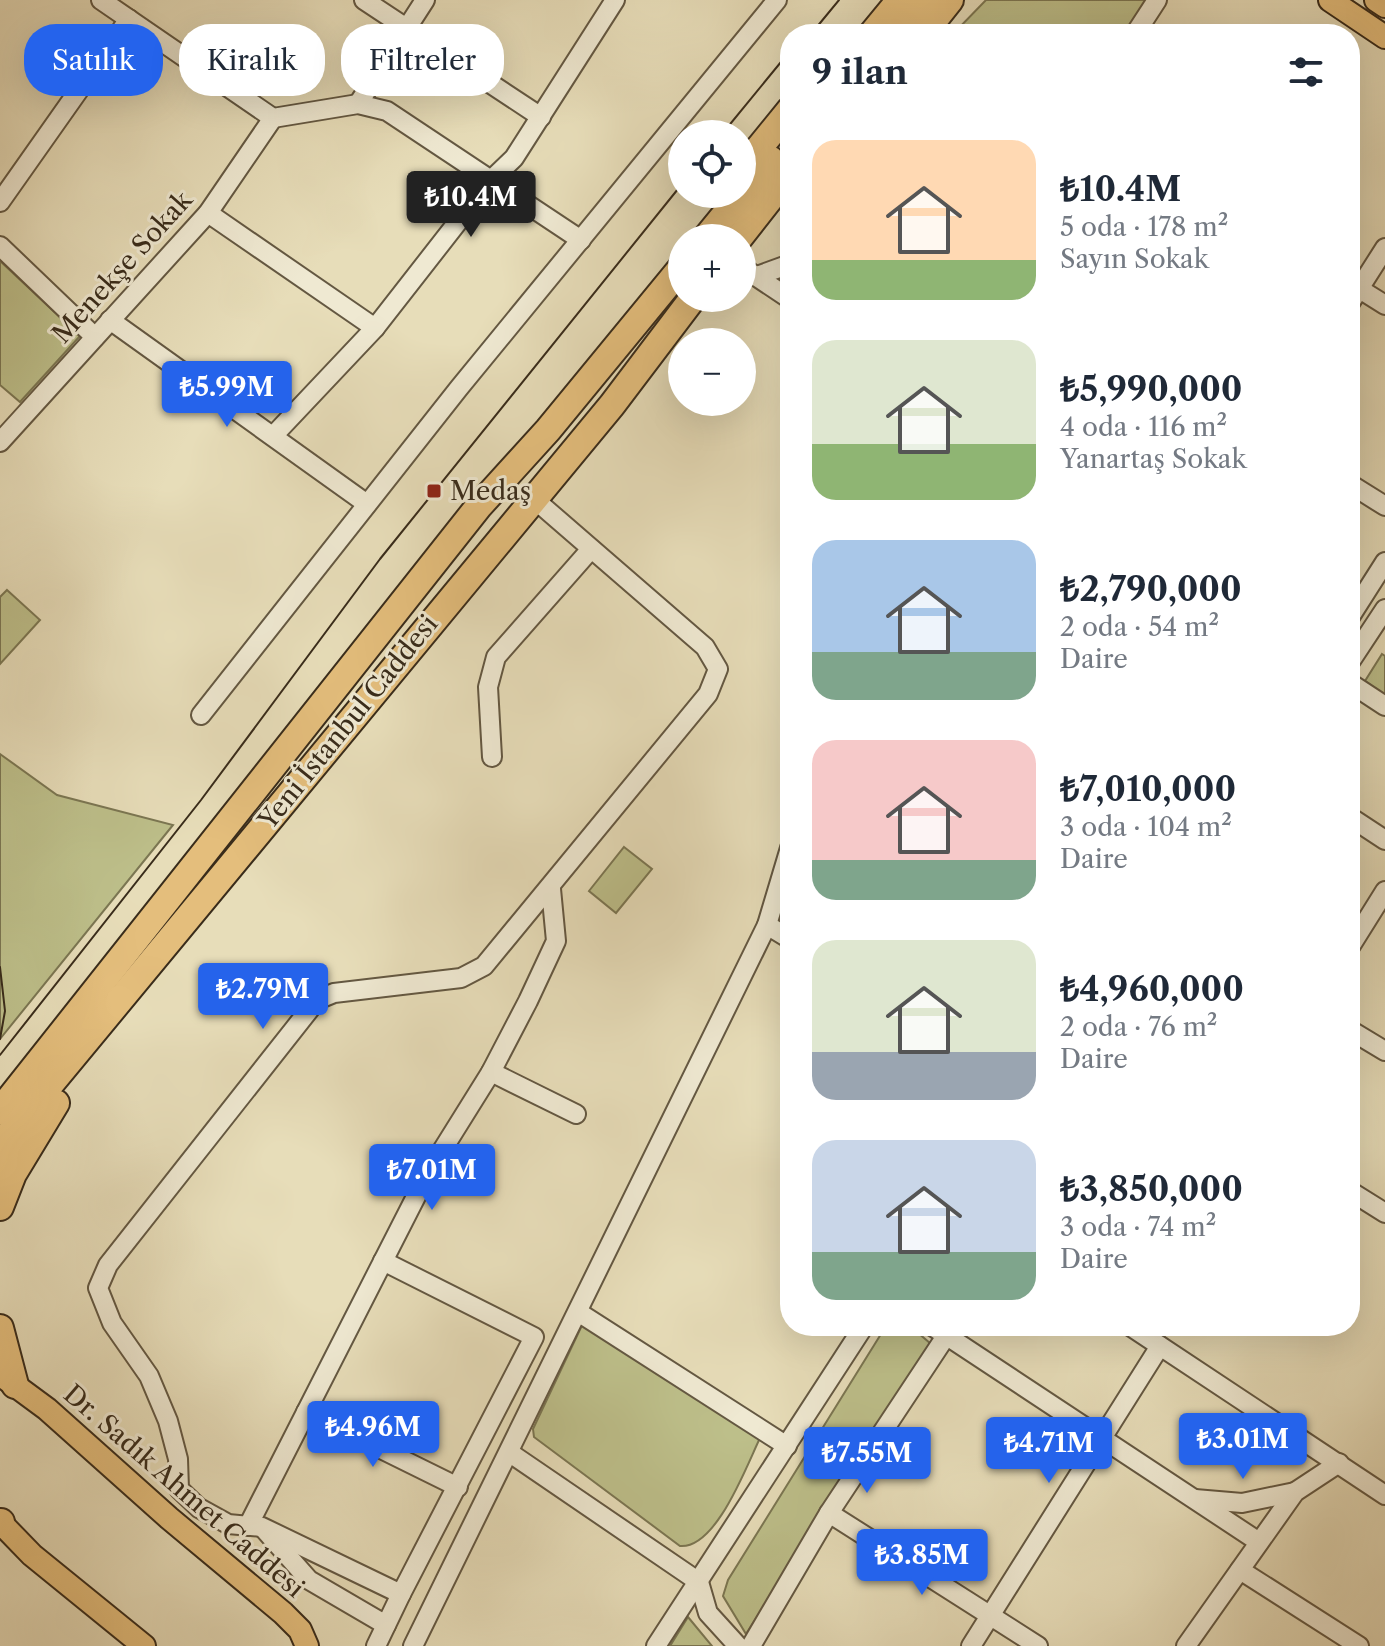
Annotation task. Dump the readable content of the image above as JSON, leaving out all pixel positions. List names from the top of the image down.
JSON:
{
  "streets": {
    "highway": ["Yeni İstanbul Caddesi"],
    "main road": ["Dr. Sadık Ahmet Caddesi"],
    "street": ["Menekşe Sokak"]
  },
  "places": {
    "transit": ["Medaş"]
  },
  "page": {
    "chip": ["Satılık", "Kiralık", "Filtreler"],
    "heading": "9 ilan",
    "map_buttons": ["+", "−"],
    "list": [
      {
        "name": "₺10.4M",
        "note": "5 oda · 178 m² · Sayın Sokak"
      },
      {
        "name": "₺5,990,000",
        "note": "4 oda · 116 m² · Yanartaş Sokak"
      },
      {
        "name": "₺2,790,000",
        "note": "2 oda · 54 m² · Daire"
      },
      {
        "name": "₺7,010,000",
        "note": "3 oda · 104 m² · Daire"
      },
      {
        "name": "₺4,960,000",
        "note": "2 oda · 76 m² · Daire"
      },
      {
        "name": "₺3,850,000",
        "note": "3 oda · 74 m² · Daire"
      }
    ],
    "price": [
      "₺10.4M",
      "₺5.99M",
      "₺2.79M",
      "₺7.01M",
      "₺4.96M",
      "₺3.01M",
      "₺4.71M",
      "₺7.55M",
      "₺3.85M"
    ]
  }
}
